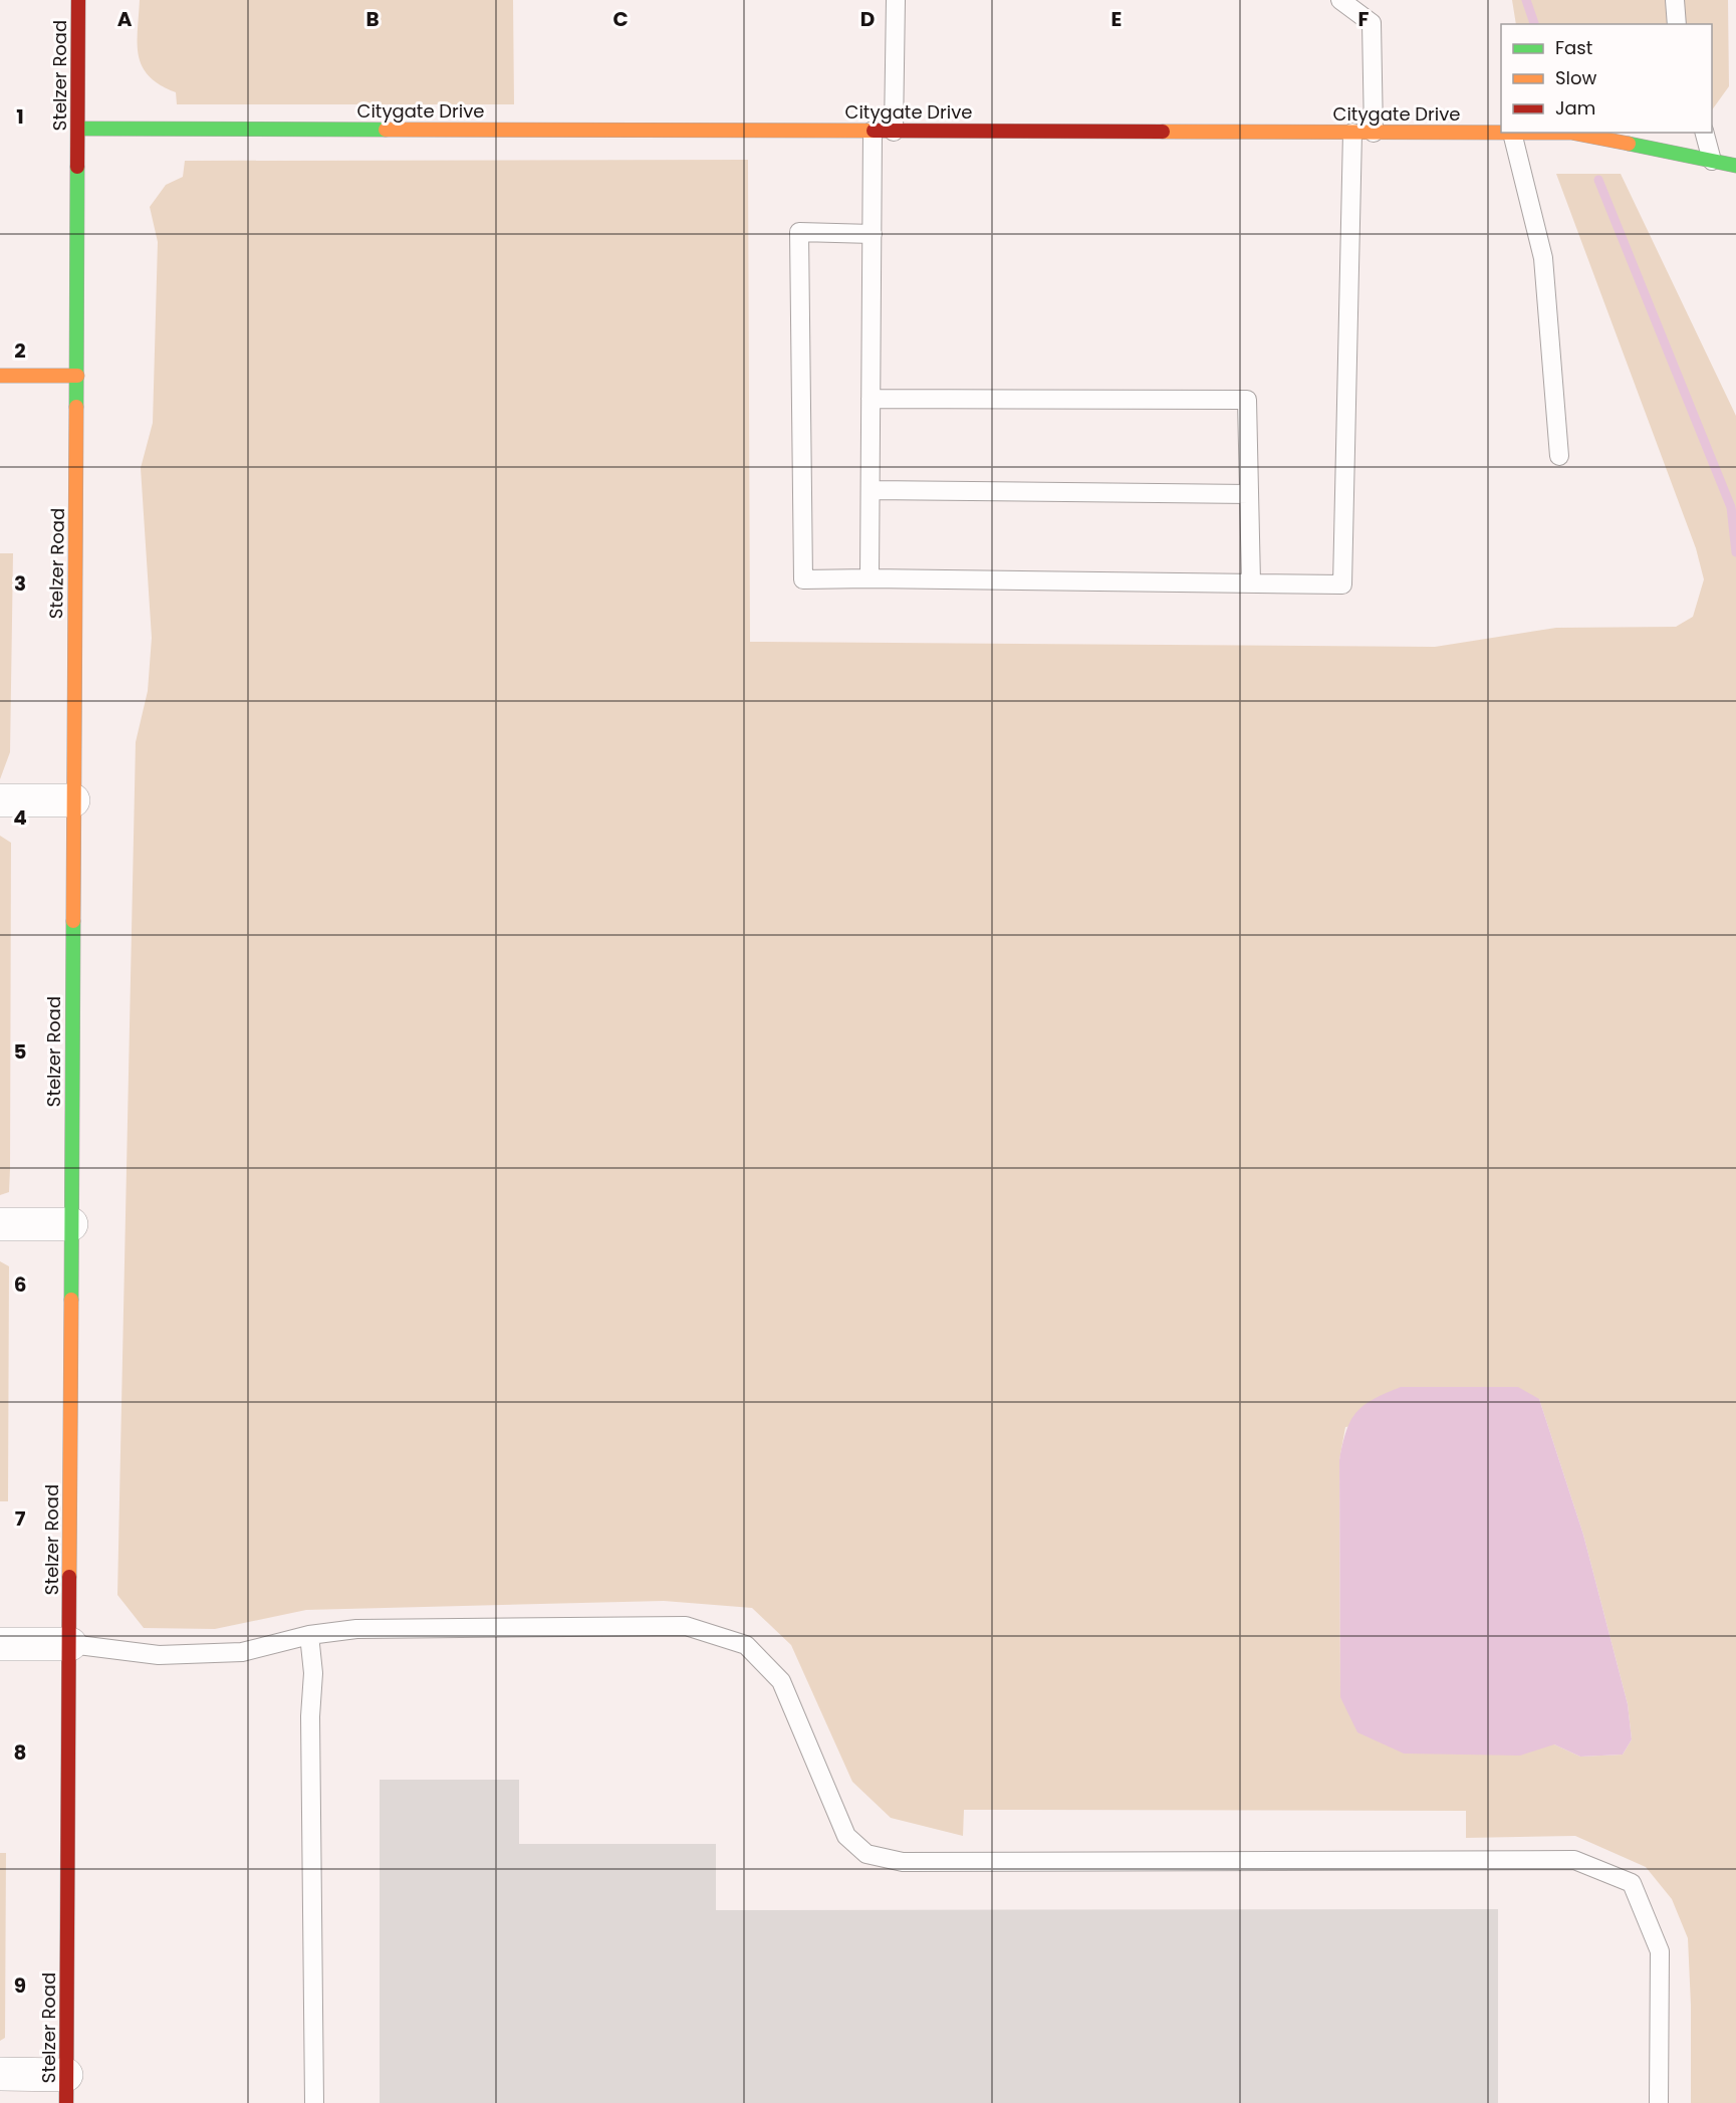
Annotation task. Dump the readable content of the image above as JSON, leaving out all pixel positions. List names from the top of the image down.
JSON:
{
  "streets": {
    "main road": ["Stelzer Road", "Citygate Drive"]
  },
  "crossings": [
    ["Stelzer Road", "Citygate Drive"]
  ],
  "legend": ["Fast", "Slow", "Jam"],
  "grid": {
    "columns": [
      "A",
      "B",
      "C",
      "D",
      "E",
      "F"
    ],
    "rows": [
      "1",
      "2",
      "3",
      "4",
      "5",
      "6",
      "7",
      "8",
      "9"
    ]
  }
}
